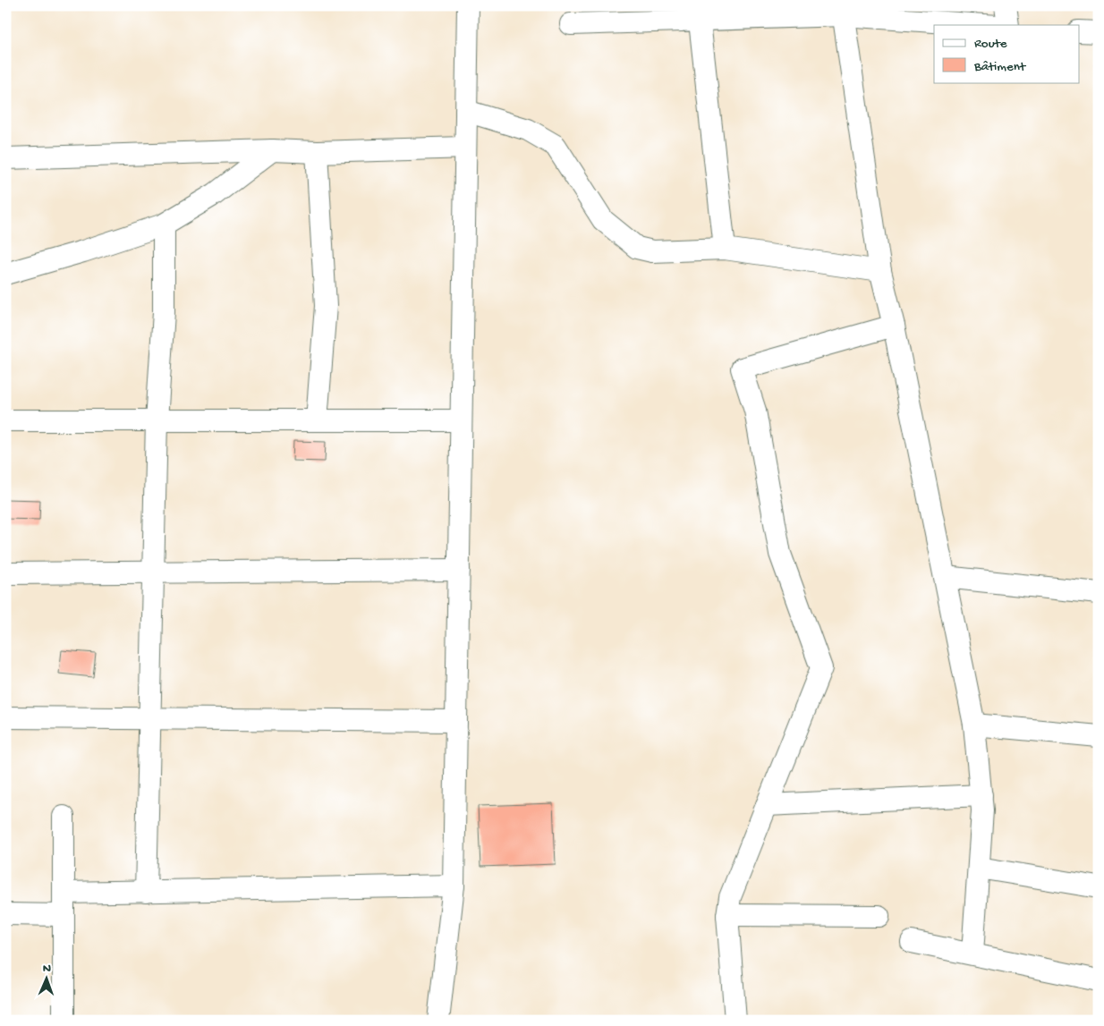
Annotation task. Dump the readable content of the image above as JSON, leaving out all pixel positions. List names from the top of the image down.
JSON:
{
  "legend": ["Route", "Bâtiment"],
  "north": "top"
}
